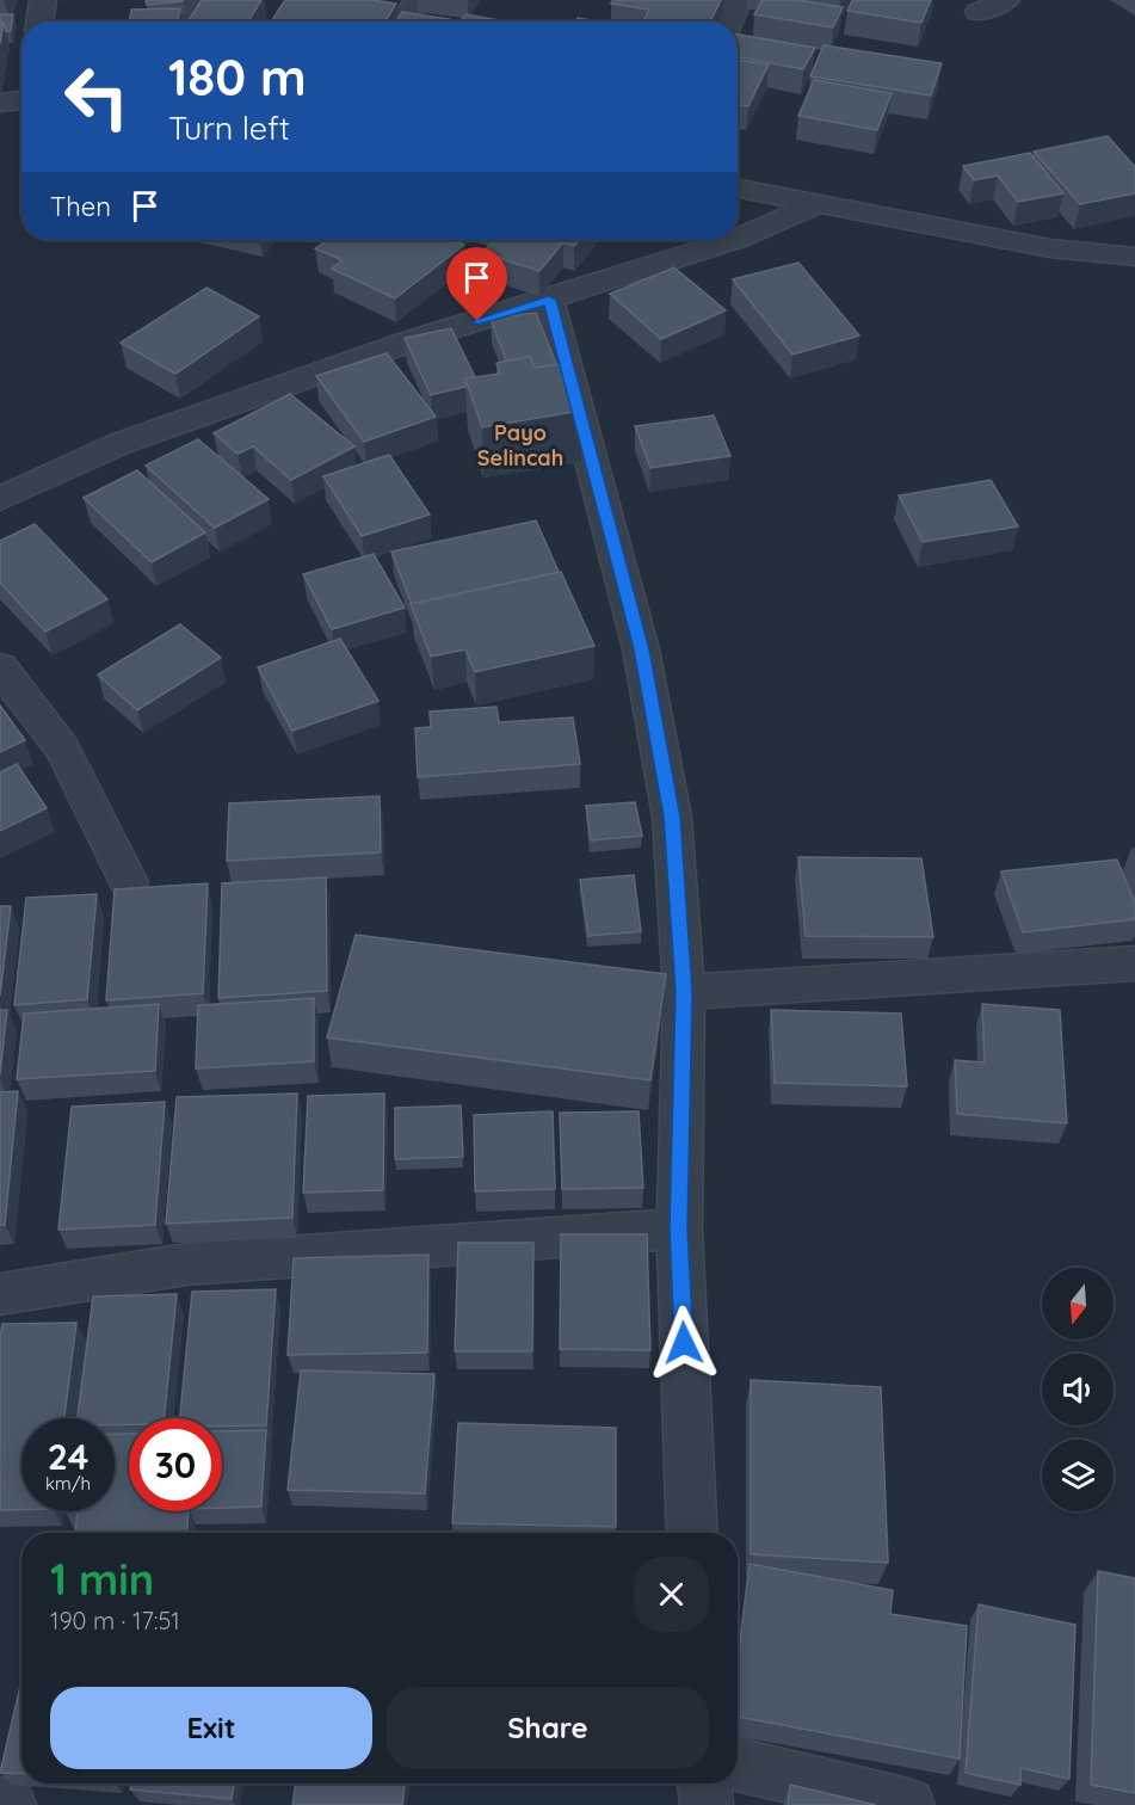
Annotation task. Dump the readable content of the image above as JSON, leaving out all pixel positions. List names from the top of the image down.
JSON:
{
  "districts": ["Payo Selincah"],
  "north": "bottom",
  "page": {
    "turn": ["180 m", "Turn left"],
    "then": "Then",
    "speed": "24 km/h",
    "limit": "30",
    "heading": ["1 min", "190 m · 17:51"],
    "buttons": ["Exit", "Share"]
  }
}
